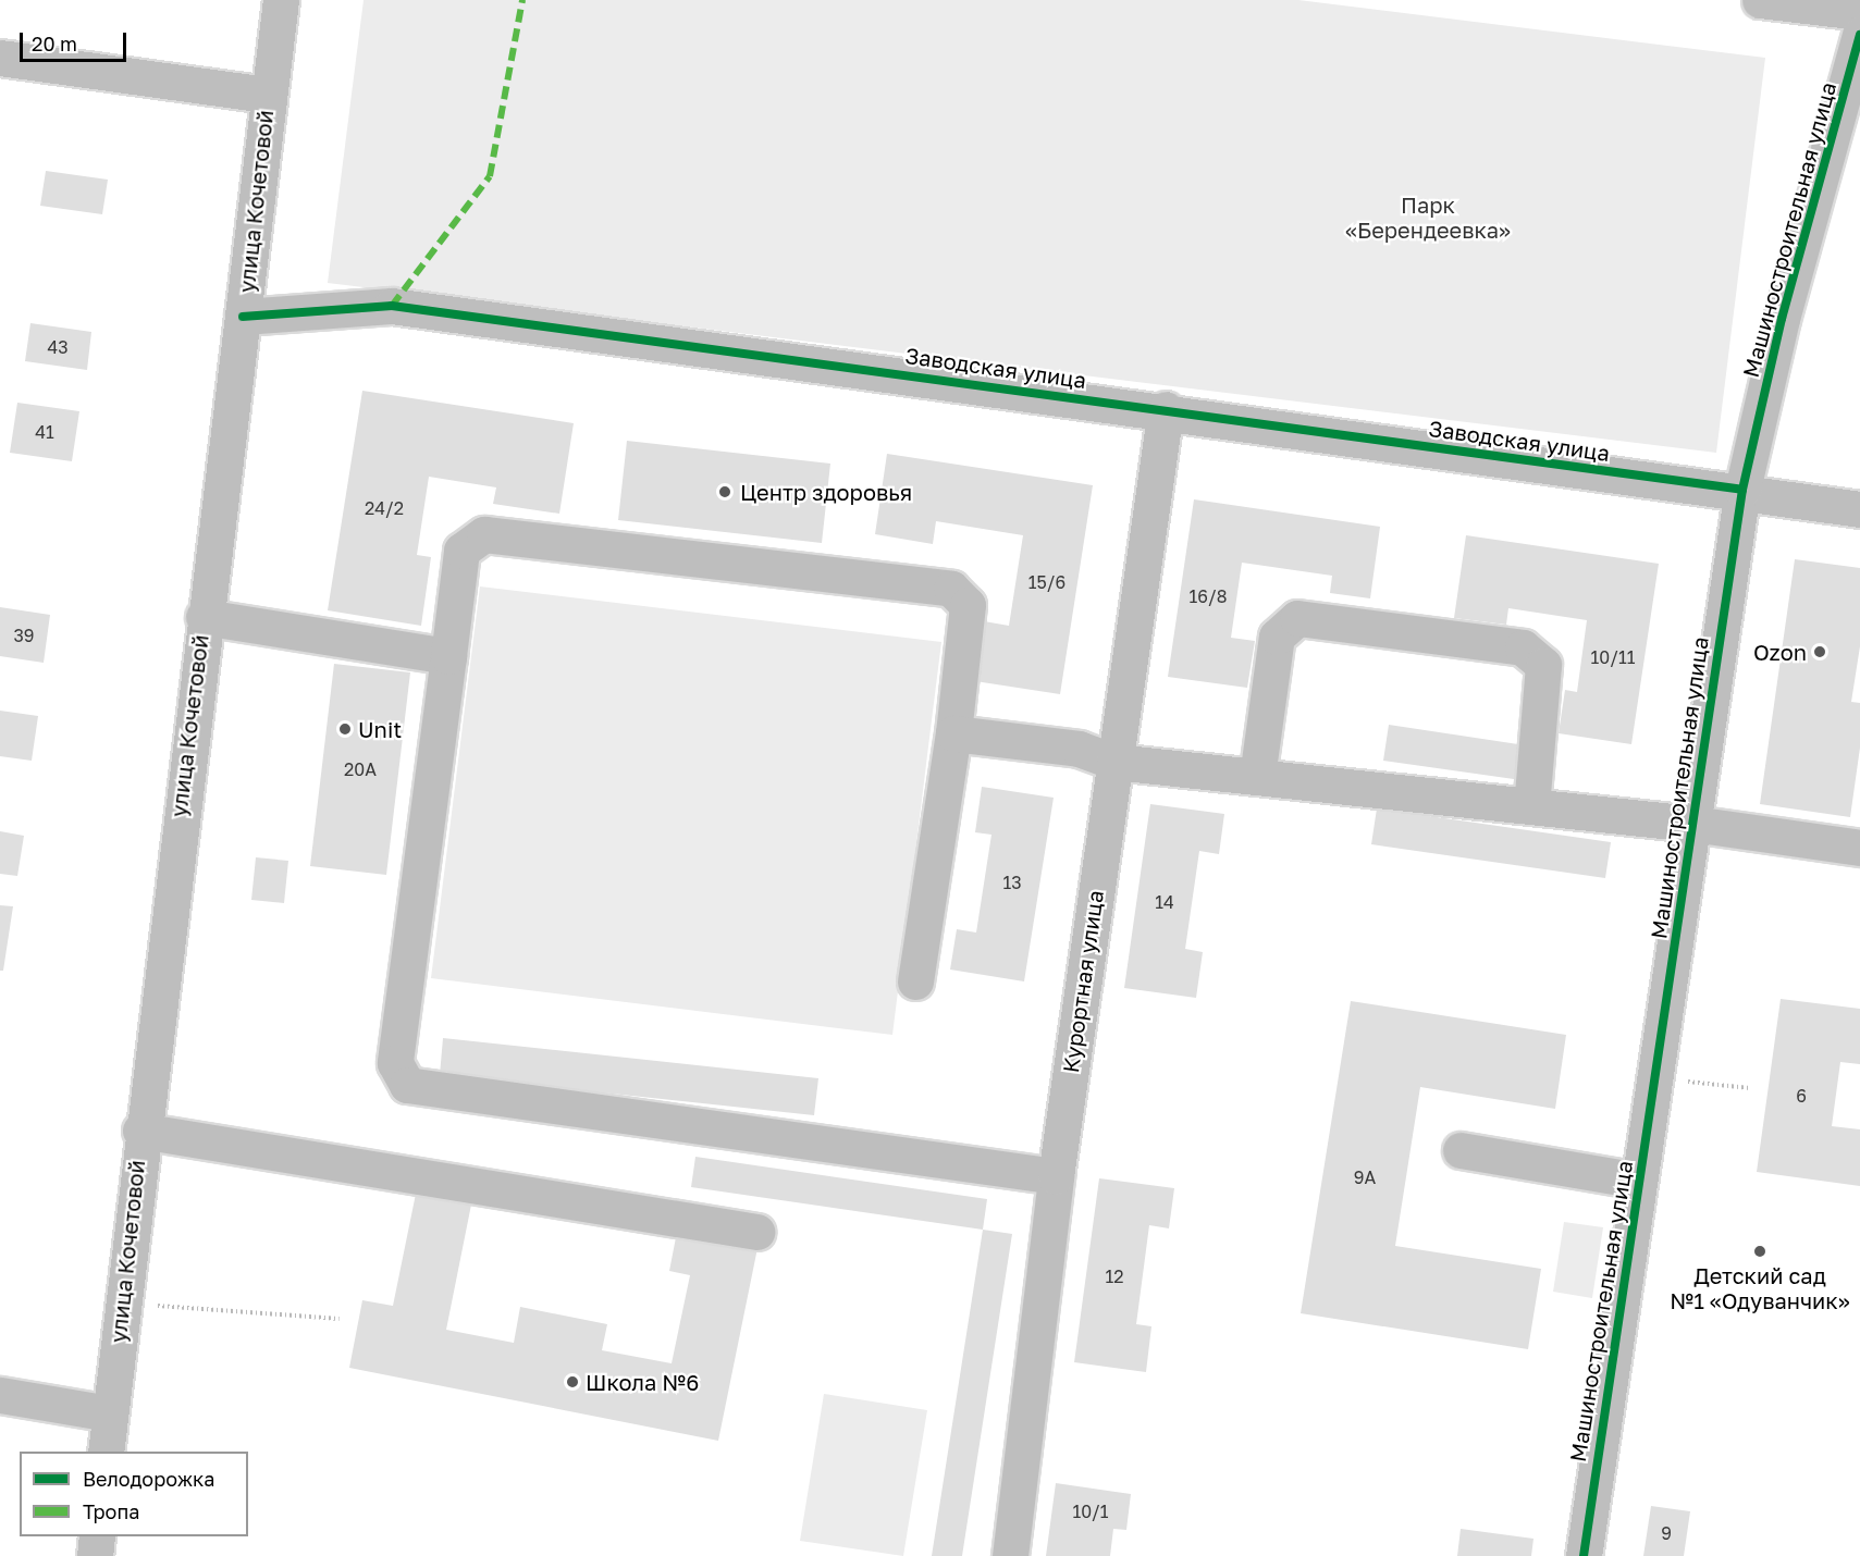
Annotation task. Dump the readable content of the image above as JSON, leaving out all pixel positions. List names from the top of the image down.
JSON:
{
  "streets": {
    "street": [
      "улица Кочетовой",
      "Машиностроительная улица",
      "Заводская улица",
      "Курортная улица"
    ]
  },
  "crossings": [
    ["улица Кочетовой", "Заводская улица"],
    ["Машиностроительная улица", "Заводская улица"],
    ["Заводская улица", "Курортная улица"]
  ],
  "parks": ["Парк «Берендеевка»"],
  "places": [
    "Центр здоровья",
    "Ozon",
    "Unit",
    "Детский сад №1 «Одуванчик»",
    "Школа №6"
  ],
  "house_numbers": [
    "43",
    "41",
    "24/2",
    "15/6",
    "16/8",
    "39",
    "10/11",
    "20А",
    "13",
    "14",
    "6",
    "9А",
    "12",
    "10/1",
    "9"
  ],
  "legend": ["Велодорожка", "Тропа"],
  "scale_bar": "20 m"
}
